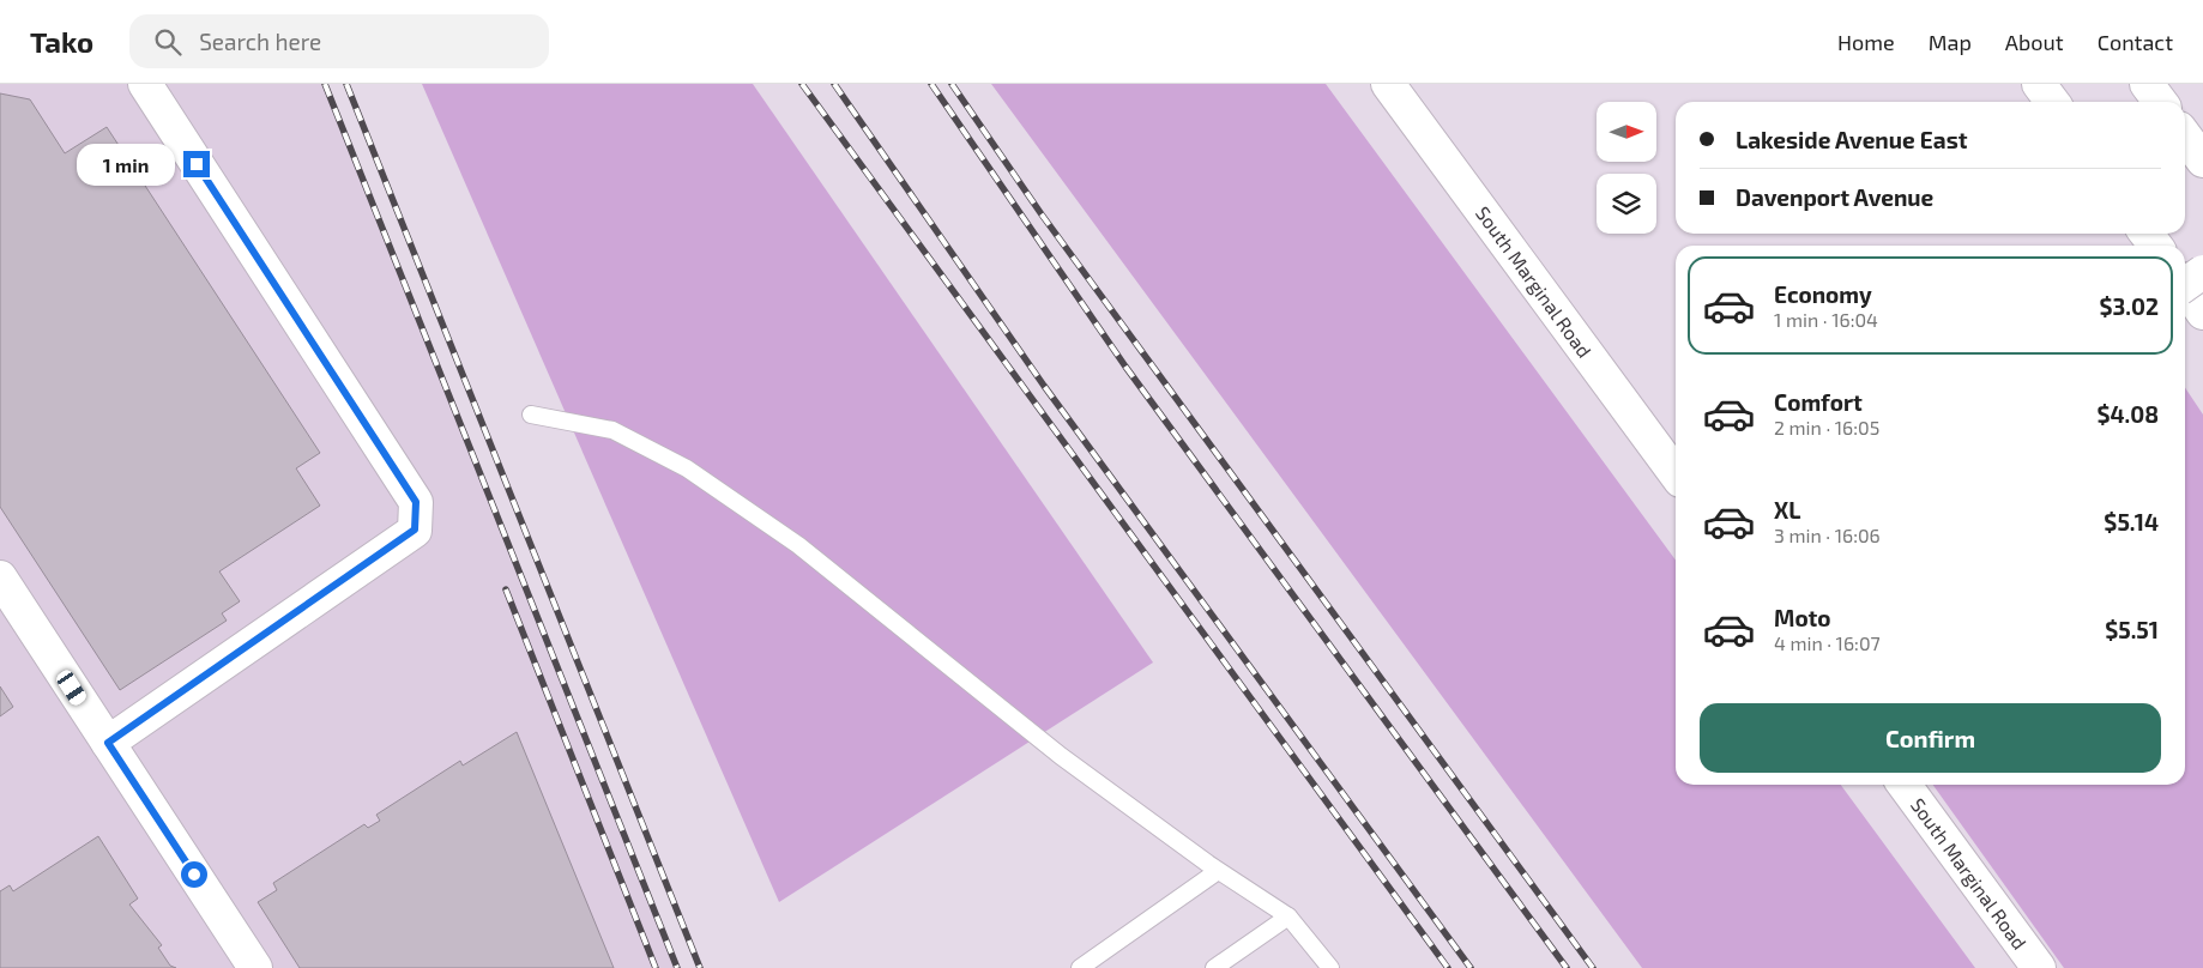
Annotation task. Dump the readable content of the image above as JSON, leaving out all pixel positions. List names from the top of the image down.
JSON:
{
  "streets": {
    "main road": ["South Marginal Road"]
  },
  "north": "right",
  "page": {
    "header": "Tako",
    "search": "Search here",
    "nav": [
      "Home",
      "Map",
      "About",
      "Contact"
    ],
    "banner": ["Lakeside Avenue East", "Davenport Avenue"],
    "bubble": "1 min",
    "list": [
      {
        "name": "Economy",
        "note": "1 min · 16:04",
        "value": "$3.02"
      },
      {
        "name": "Comfort",
        "note": "2 min · 16:05",
        "value": "$4.08"
      },
      {
        "name": "XL",
        "note": "3 min · 16:06",
        "value": "$5.14"
      },
      {
        "name": "Moto",
        "note": "4 min · 16:07",
        "value": "$5.51"
      }
    ],
    "buttons": "Confirm"
  }
}
